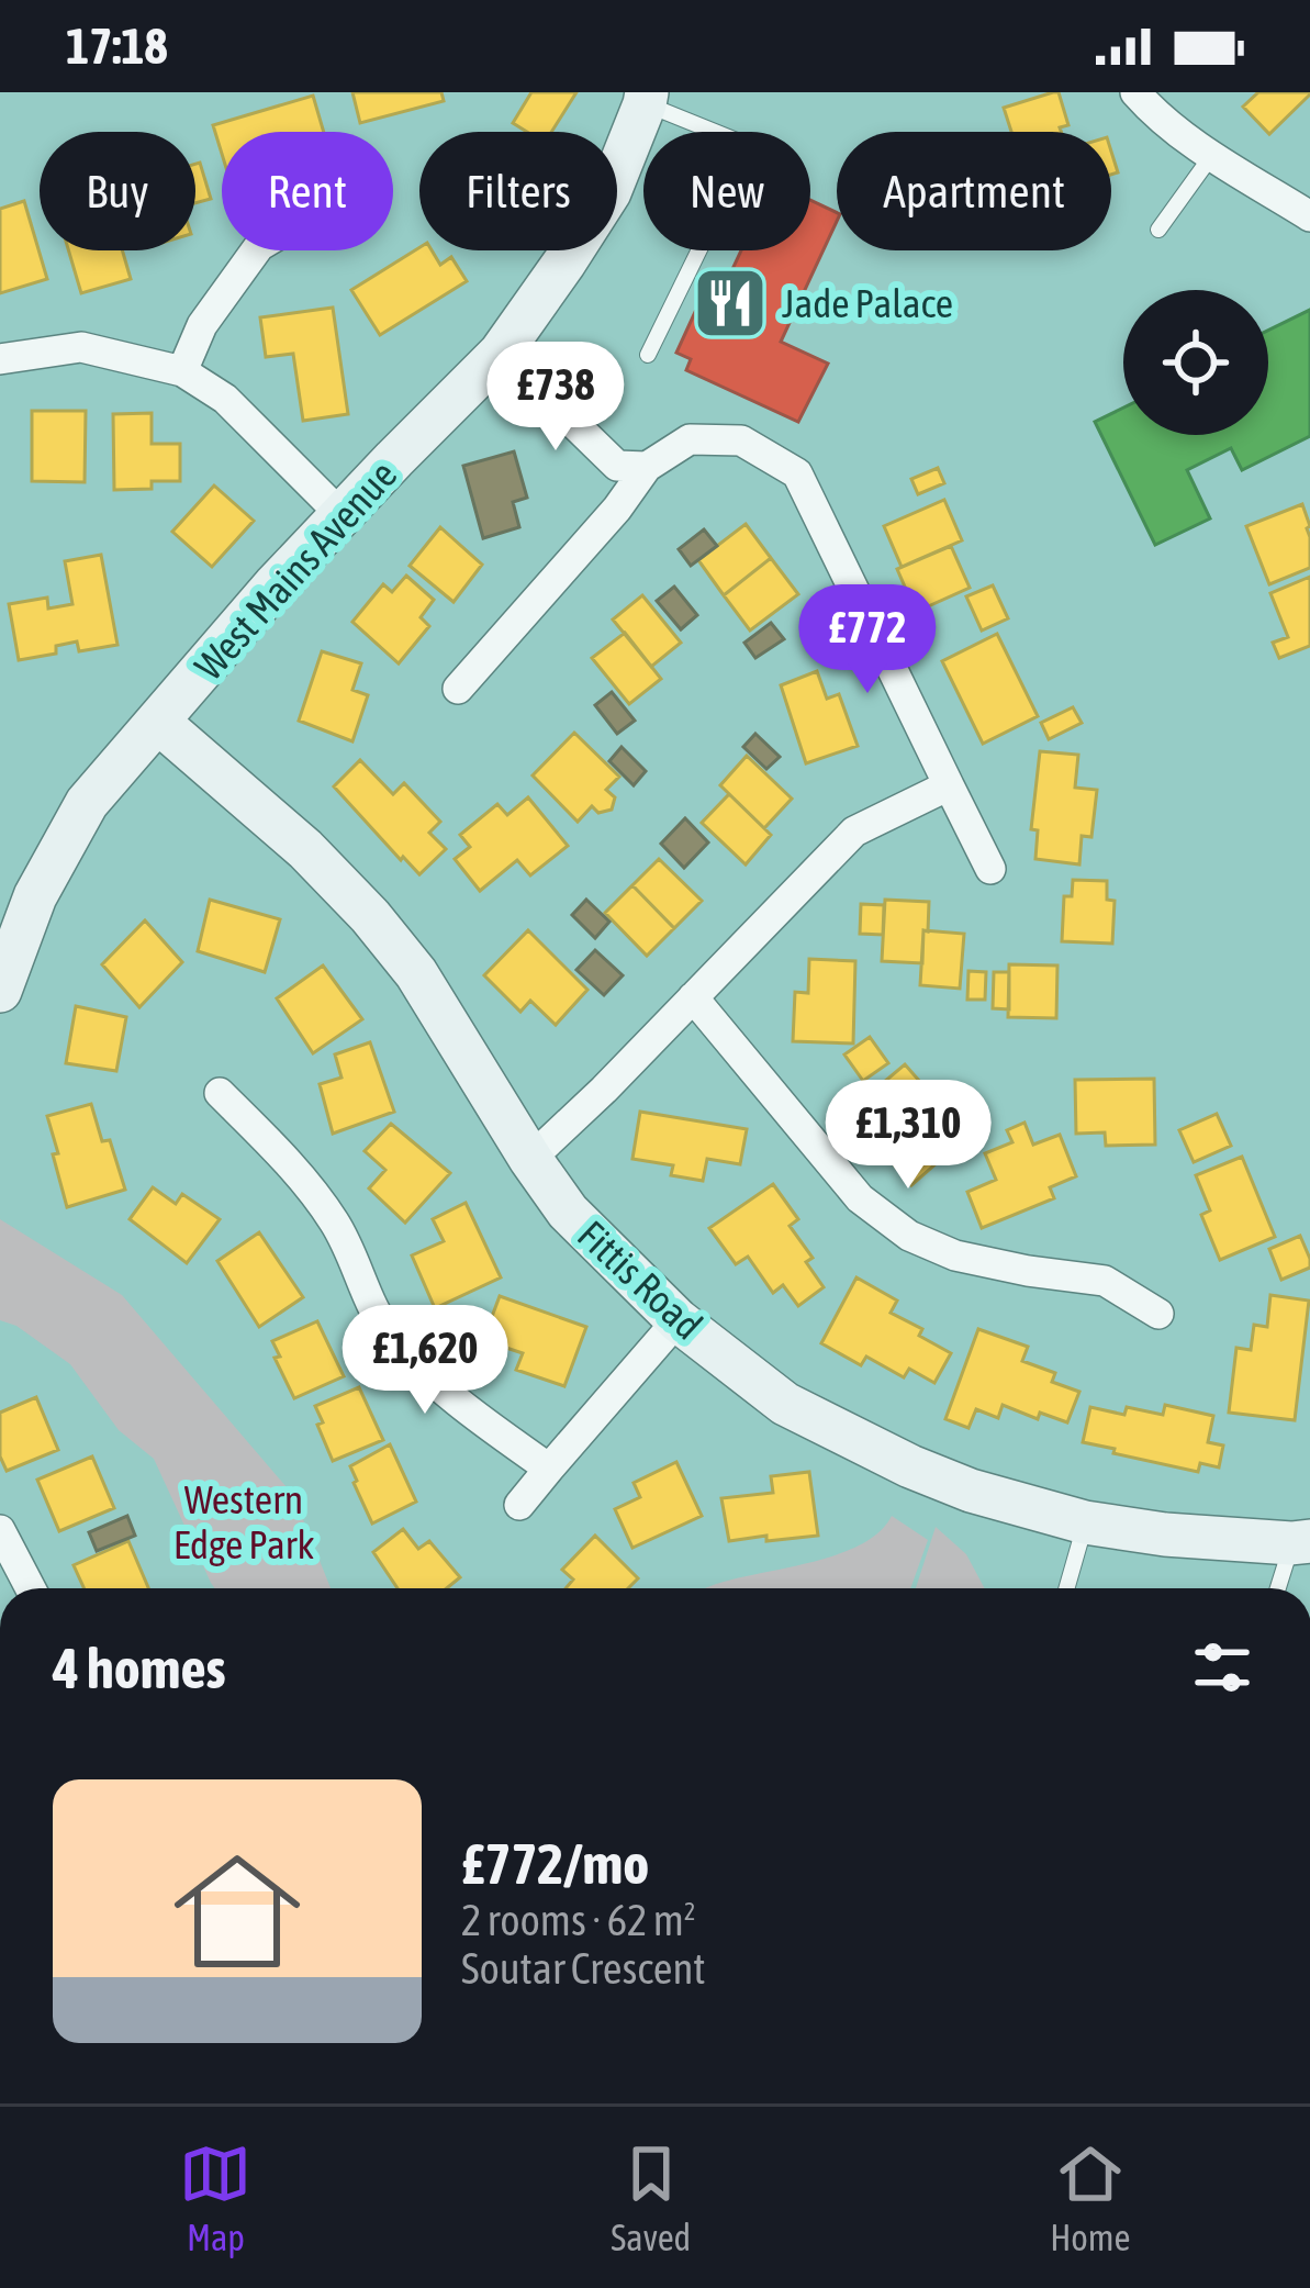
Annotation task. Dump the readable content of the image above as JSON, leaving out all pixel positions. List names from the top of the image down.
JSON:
{
  "streets": {
    "street": ["West Mains Avenue", "Fittis Road"]
  },
  "crossings": [
    ["West Mains Avenue", "Fittis Road"]
  ],
  "parks": ["Western Edge Park"],
  "places": {
    "restaurant": ["Jade Palace"]
  },
  "page": {
    "status": "17:18",
    "chip": [
      "Buy",
      "Rent",
      "Filters",
      "New",
      "Apartment"
    ],
    "price": [
      "£738",
      "£772",
      "£1,310",
      "£1,620"
    ],
    "heading": "4 homes",
    "list": [
      {
        "name": "£772/mo",
        "note": "2 rooms · 62 m² · Soutar Crescent"
      }
    ],
    "tabs": ["Map", "Saved", "Home"]
  }
}
